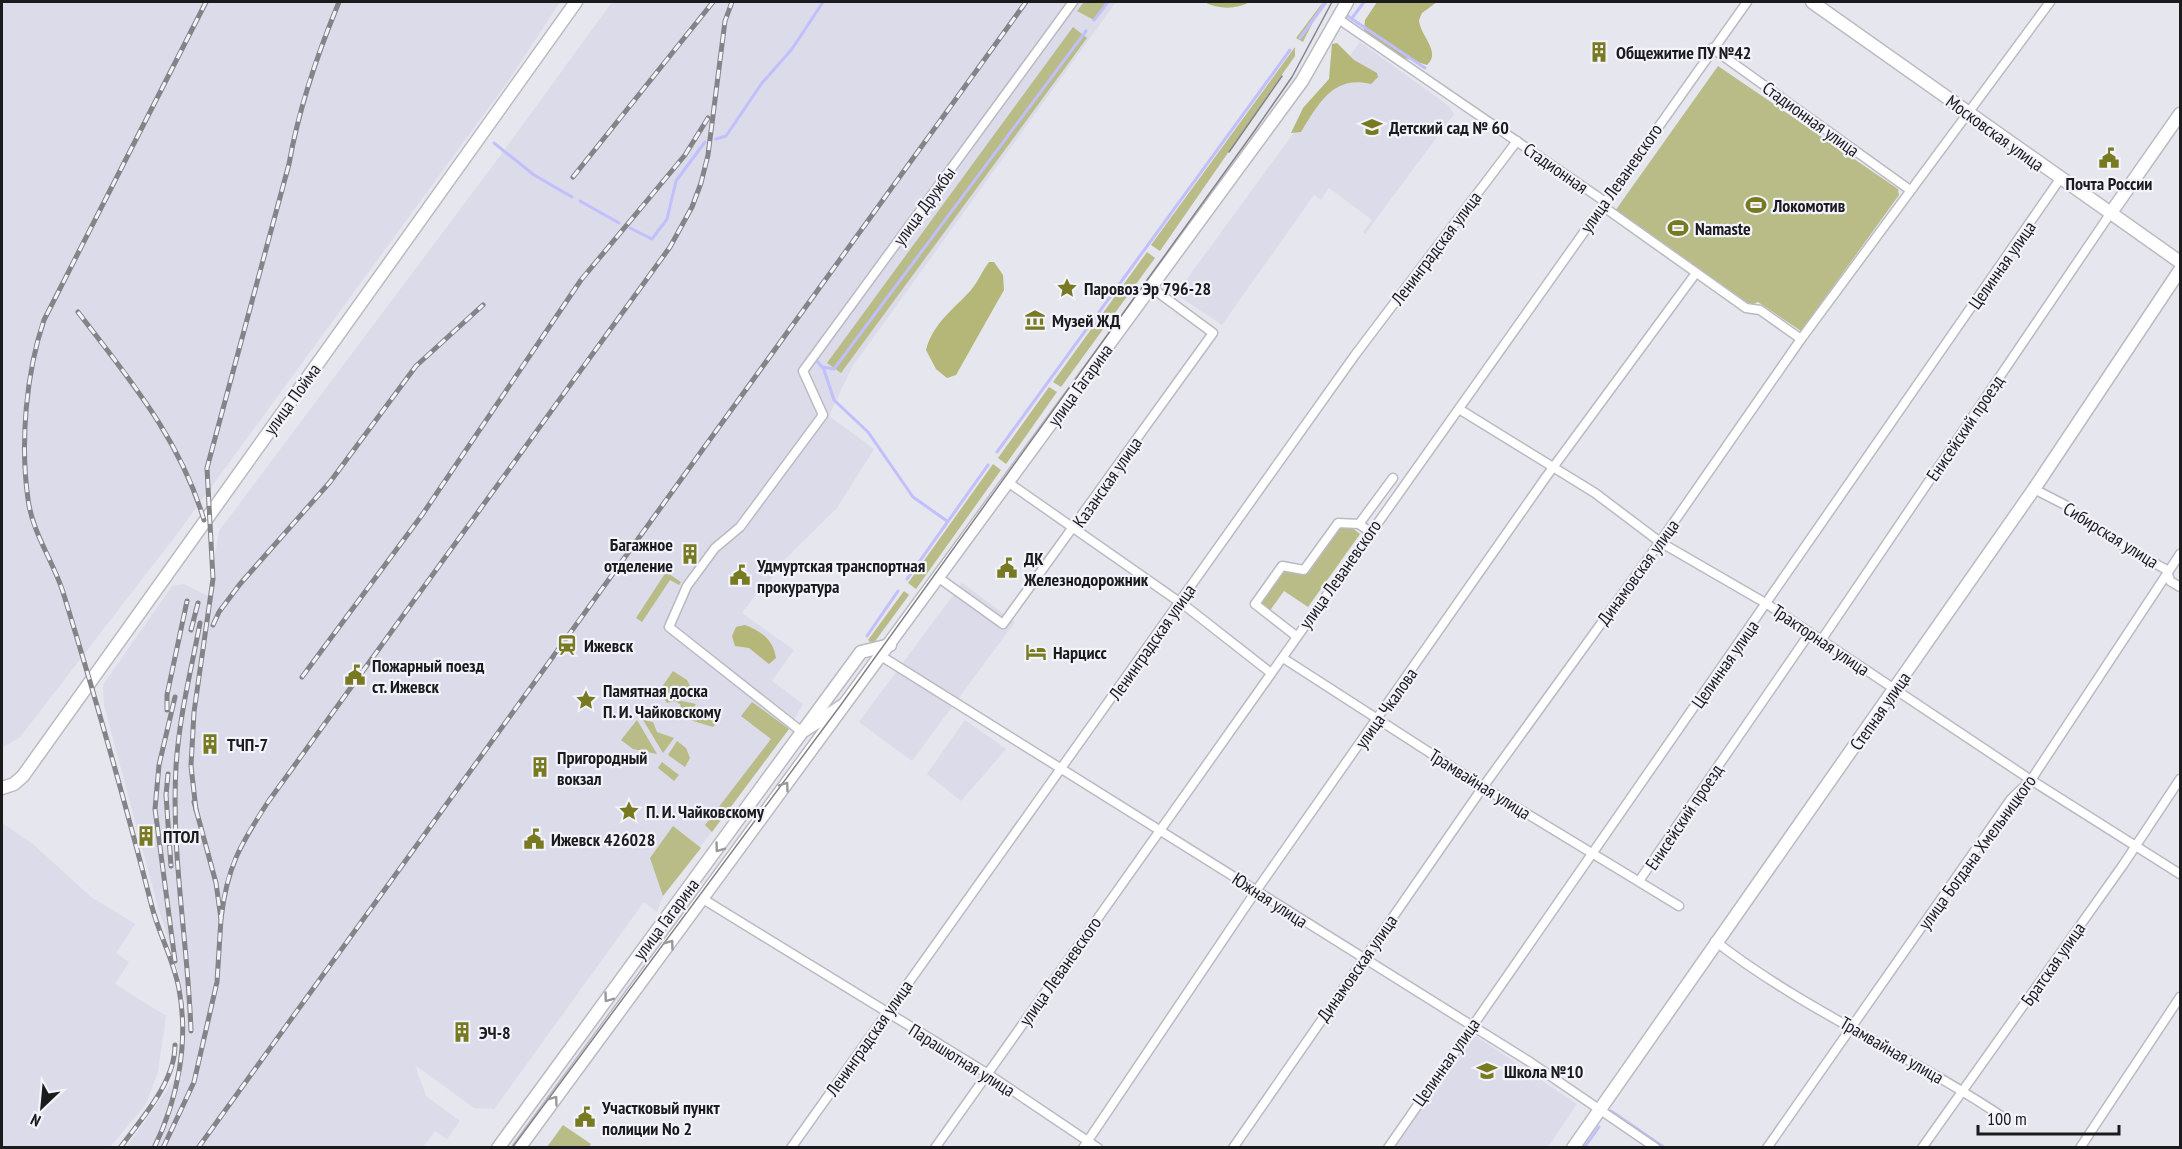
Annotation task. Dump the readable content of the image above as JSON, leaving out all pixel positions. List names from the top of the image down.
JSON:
{
  "streets": {
    "main road": [
      "Московская улица",
      "улица Гагарина",
      "улица Пойма",
      "Степная улица"
    ],
    "street": [
      "Стадионная улица",
      "Стадионная",
      "улица Леваневского",
      "улица Дружбы",
      "Ленинградская улица",
      "Целинная улица",
      "Енисейский проезд",
      "Казанская улица",
      "Сибирская улица",
      "Динамовская улица",
      "Тракторная улица",
      "улица Чкалова",
      "Трамвайная улица",
      "улица Богдана Хмельницкого",
      "Южная улица",
      "Братская улица",
      "Парашютная улица"
    ]
  },
  "crossings": [
    ["Стадионная улица", "улица Леваневского"],
    ["Стадионная улица", "Динамовская улица"],
    ["Московская улица", "Целинная улица"],
    ["Московская улица", "Енисейский проезд"],
    ["Московская улица", "Динамовская улица"],
    ["Стадионная", "улица Леваневского"],
    ["Стадионная", "Ленинградская улица"],
    ["Стадионная", "улица Гагарина"],
    ["Стадионная", "Динамовская улица"],
    ["Стадионная", "улица Чкалова"],
    ["улица Леваневского", "Тракторная улица"],
    ["улица Леваневского", "Трамвайная улица"],
    ["улица Леваневского", "Южная улица"],
    ["улица Леваневского", "Парашютная улица"],
    ["улица Дружбы", "улица Гагарина"],
    ["Ленинградская улица", "Южная улица"],
    ["Ленинградская улица", "Парашютная улица"],
    ["Целинная улица", "Тракторная улица"],
    ["Целинная улица", "Трамвайная улица"],
    ["Целинная улица", "Южная улица"],
    ["улица Гагарина", "Казанская улица"],
    ["улица Гагарина", "Южная улица"],
    ["улица Гагарина", "Парашютная улица"],
    ["Енисейский проезд", "Тракторная улица"],
    ["Енисейский проезд", "Трамвайная улица"],
    ["Сибирская улица", "Степная улица"],
    ["Сибирская улица", "улица Богдана Хмельницкого"],
    ["Динамовская улица", "Тракторная улица"],
    ["Динамовская улица", "Трамвайная улица"],
    ["Динамовская улица", "Южная улица"],
    ["Тракторная улица", "улица Чкалова"],
    ["Тракторная улица", "Степная улица"],
    ["Тракторная улица", "улица Богдана Хмельницкого"],
    ["Тракторная улица", "Братская улица"],
    ["улица Чкалова", "Трамвайная улица"],
    ["улица Чкалова", "Южная улица"],
    ["улица Чкалова", "Парашютная улица"],
    ["Степная улица", "Трамвайная улица"],
    ["Степная улица", "Южная улица"],
    ["Трамвайная улица", "улица Богдана Хмельницкого"],
    ["Трамвайная улица", "Братская улица"]
  ],
  "places": {
    "building": [
      "Общежитие ПУ №42",
      "Багажное отделение",
      "ТЧП-7",
      "Пригородный вокзал",
      "ПТОЛ",
      "ЭЧ-8"
    ],
    "school or university": ["Детский сад № 60", "Школа №10"],
    "public building": [
      "Почта России",
      "ДК Железнодорожник",
      "Удмуртская транспортная прокуратура",
      "Пожарный поезд ст. Ижевск",
      "Ижевск 426028",
      "Участковый пункт полиции No 2"
    ],
    "sports": ["Локомотив", "Namaste"],
    "place": ["Паровоз Эр 796-28", "Памятная доска П. И. Чайковскому", "П. И. Чайковскому"],
    "museum": ["Музей ЖД"],
    "station": ["Ижевск"],
    "hotel": ["Нарцисс"]
  },
  "scale_bar": "100 m",
  "north": "bottom left"
}
